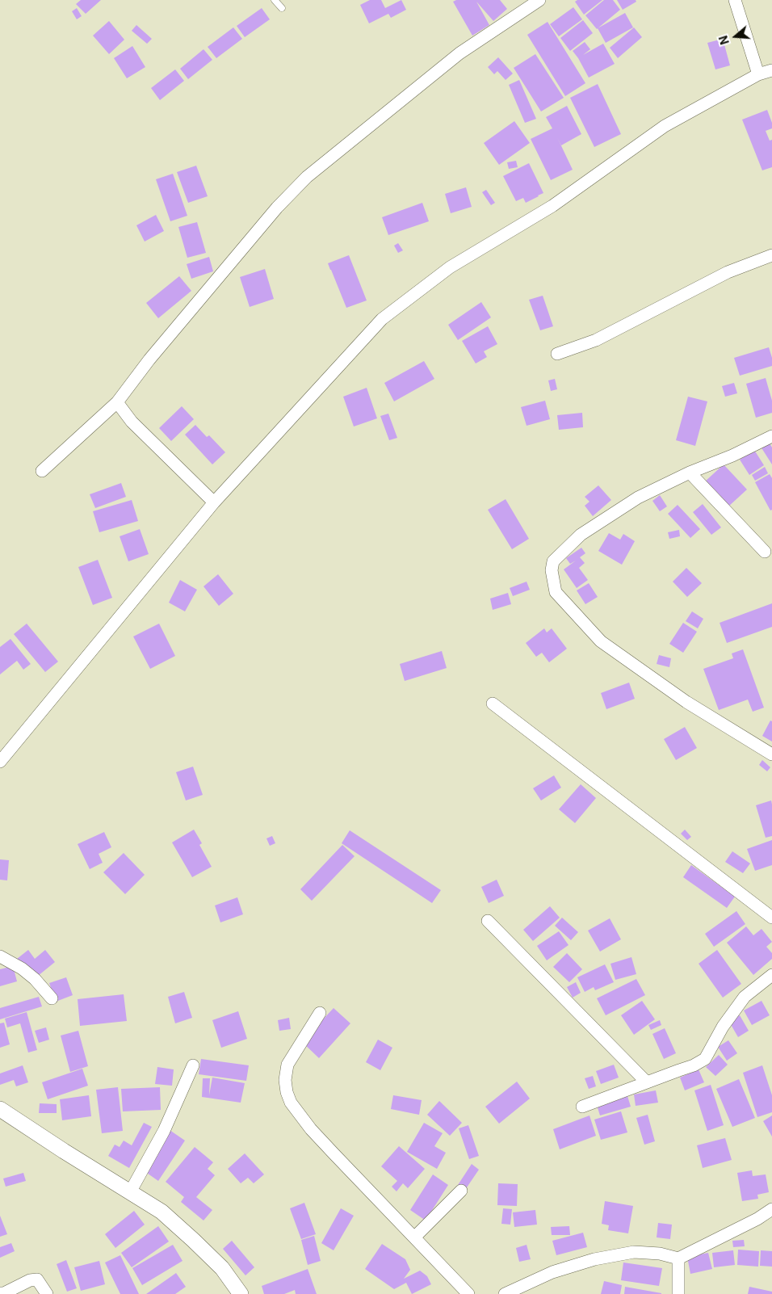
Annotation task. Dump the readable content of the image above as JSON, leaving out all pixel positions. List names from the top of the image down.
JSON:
{
  "north": "left"
}
